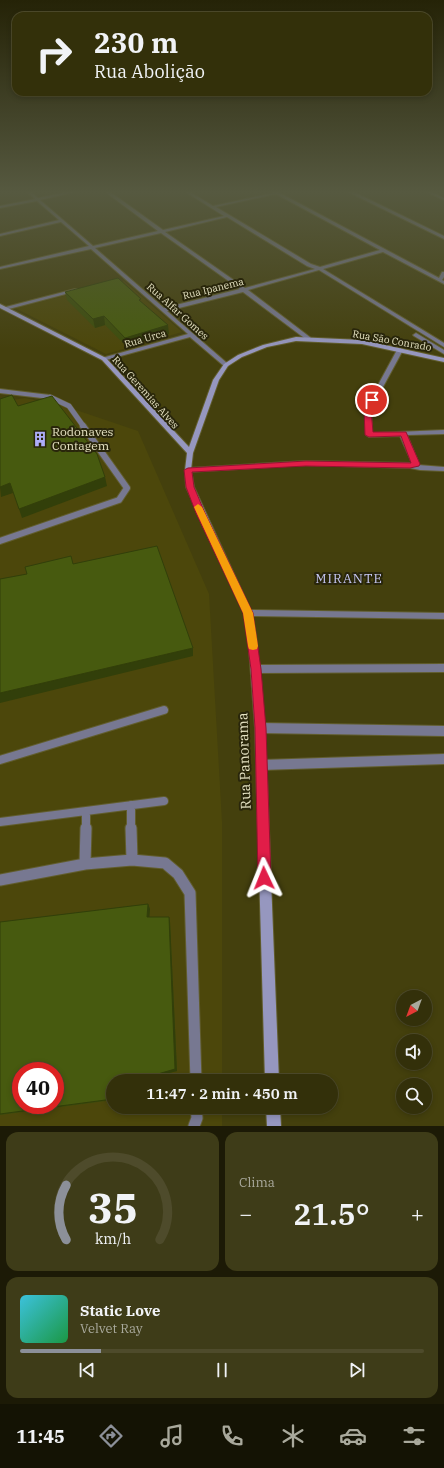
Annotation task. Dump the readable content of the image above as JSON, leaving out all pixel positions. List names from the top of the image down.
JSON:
{
  "streets": {
    "street": [
      "Rua Ipanema",
      "Rua Alfar Gomes",
      "Rua Urca",
      "Rua São Conrado",
      "Rua Geremias Alves",
      "Rua Panorama"
    ]
  },
  "crossings": [
    ["Rua Ipanema", "Rua Alfar Gomes"],
    ["Rua Alfar Gomes", "Rua Urca"],
    ["Rua Alfar Gomes", "Rua São Conrado"],
    ["Rua Urca", "Rua Geremias Alves"],
    ["Rua São Conrado", "Rua Geremias Alves"],
    ["Rua São Conrado", "Rua Panorama"],
    ["Rua Geremias Alves", "Rua Panorama"]
  ],
  "districts": ["MIRANTE"],
  "places": {
    "building": ["Rodonaves Contagem"]
  },
  "north": "bottom left",
  "page": {
    "turn": ["230 m", "Rua Abolição"],
    "limit": "40",
    "trip": "11:47 · 2 min · 450 m",
    "tile": "Clima",
    "heat": ["−", "21.5°", "+"],
    "song": ["Static Love", "Velvet Ray"],
    "tabs": "11:45",
    "gauge": ["35", "km/h"]
  }
}
